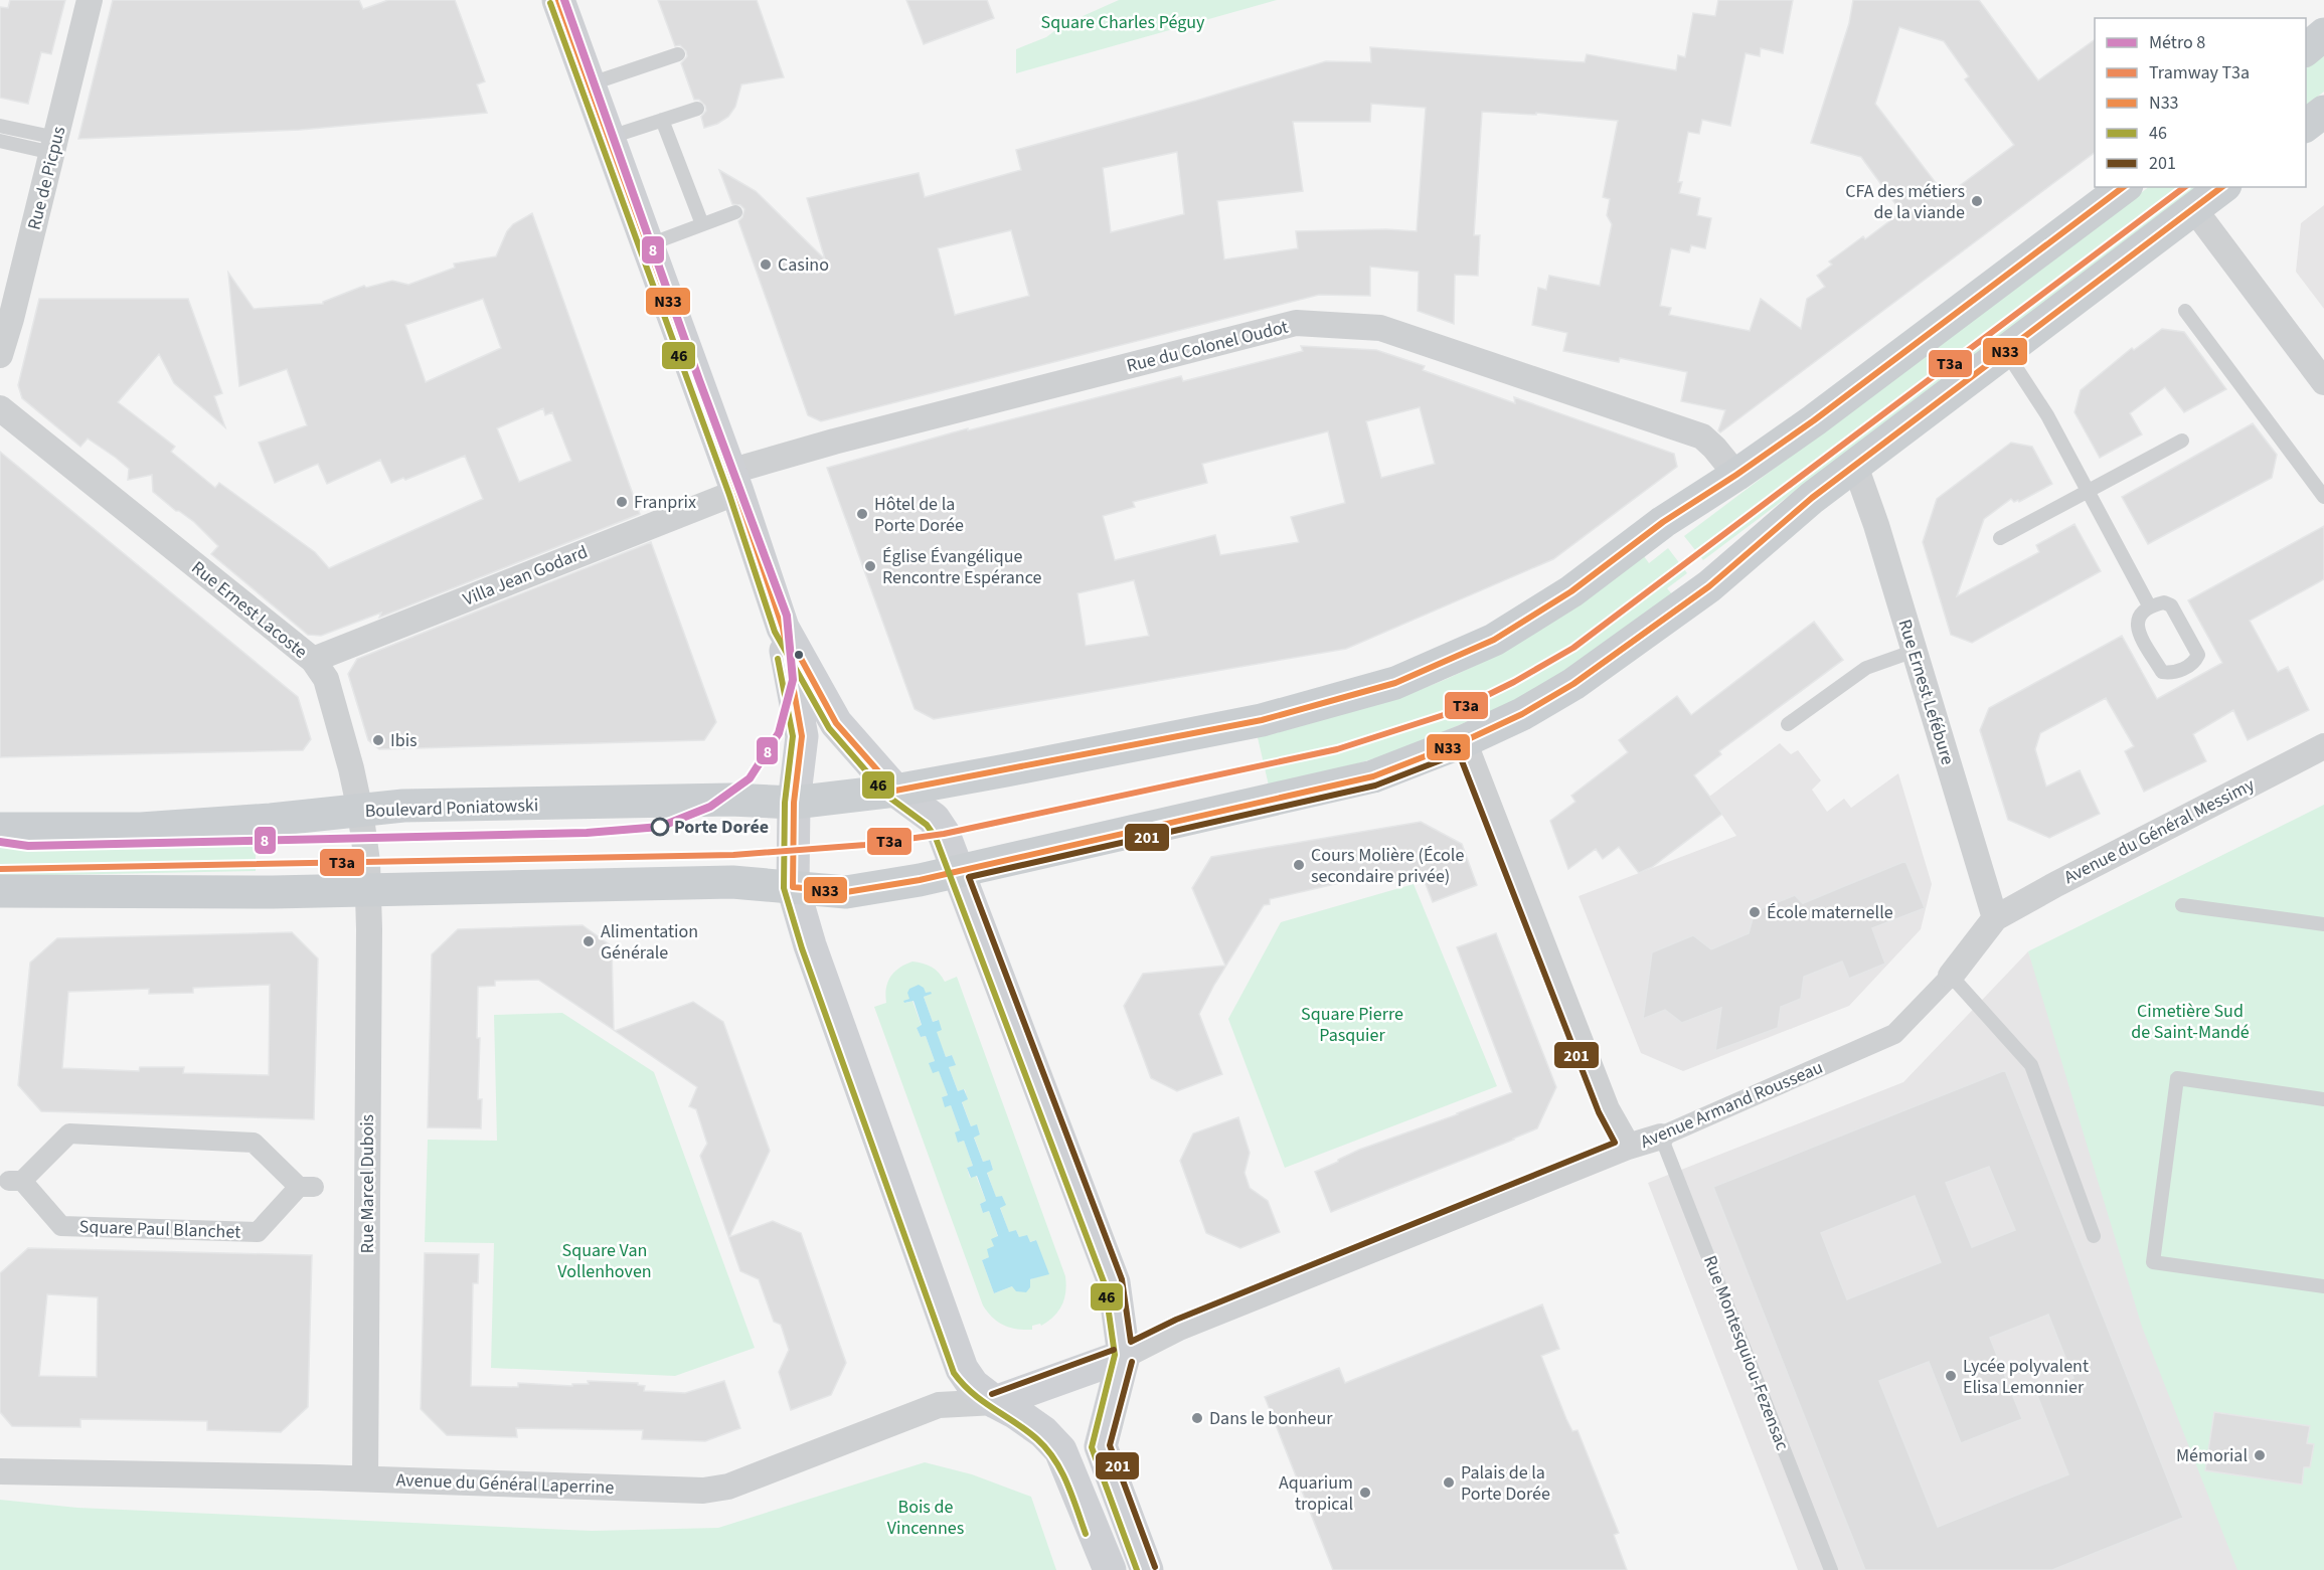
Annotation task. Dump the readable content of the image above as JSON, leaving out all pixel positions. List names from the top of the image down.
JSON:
{
  "streets": {
    "main road": ["Boulevard Poniatowski"],
    "street": [
      "Rue de Picpus",
      "Rue du Colonel Oudot",
      "Villa Jean Godard",
      "Rue Ernest Lacoste",
      "Rue Ernest Lefébure",
      "Avenue du Général Messimy",
      "Avenue Armand Rousseau",
      "Rue Marcel Dubois",
      "Square Paul Blanchet",
      "Avenue du Général Laperrine"
    ],
    "lane": ["Rue Montesquiou-Fezensac"]
  },
  "crossings": [
    ["Rue du Colonel Oudot", "Villa Jean Godard"],
    ["Rue du Colonel Oudot", "Boulevard Poniatowski"],
    ["Villa Jean Godard", "Rue Ernest Lacoste"],
    ["Rue Ernest Lacoste", "Boulevard Poniatowski"],
    ["Rue Ernest Lacoste", "Rue Marcel Dubois"],
    ["Rue Ernest Lefébure", "Avenue du Général Messimy"],
    ["Rue Ernest Lefébure", "Avenue Armand Rousseau"],
    ["Avenue du Général Messimy", "Avenue Armand Rousseau"],
    ["Avenue Armand Rousseau", "Rue Montesquiou-Fezensac"],
    ["Rue Marcel Dubois", "Avenue du Général Laperrine"]
  ],
  "parks": [
    "Square Charles Péguy",
    "Cimetière Sud de Saint-Mandé",
    "Square Pierre Pasquier",
    "Square Van Vollenhoven",
    "Bois de Vincennes"
  ],
  "places": [
    "CFA des métiers de la viande",
    "Casino",
    "Franprix",
    "Hôtel de la Porte Dorée",
    "Église Évangélique Rencontre Espérance",
    "Ibis",
    "Porte Dorée",
    "Cours Molière (École secondaire privée)",
    "École maternelle",
    "Alimentation Générale",
    "Lycée polyvalent Elisa Lemonnier",
    "Dans le bonheur",
    "Mémorial",
    "Palais de la Porte Dorée",
    "Aquarium tropical"
  ],
  "lines": [
    "metro line 8",
    "transit line N33",
    "transit line 46",
    "tram line T3a",
    "transit line 201"
  ],
  "legend": [
    "Métro 8",
    "Tramway T3a",
    "N33",
    "46",
    "201"
  ]
}
